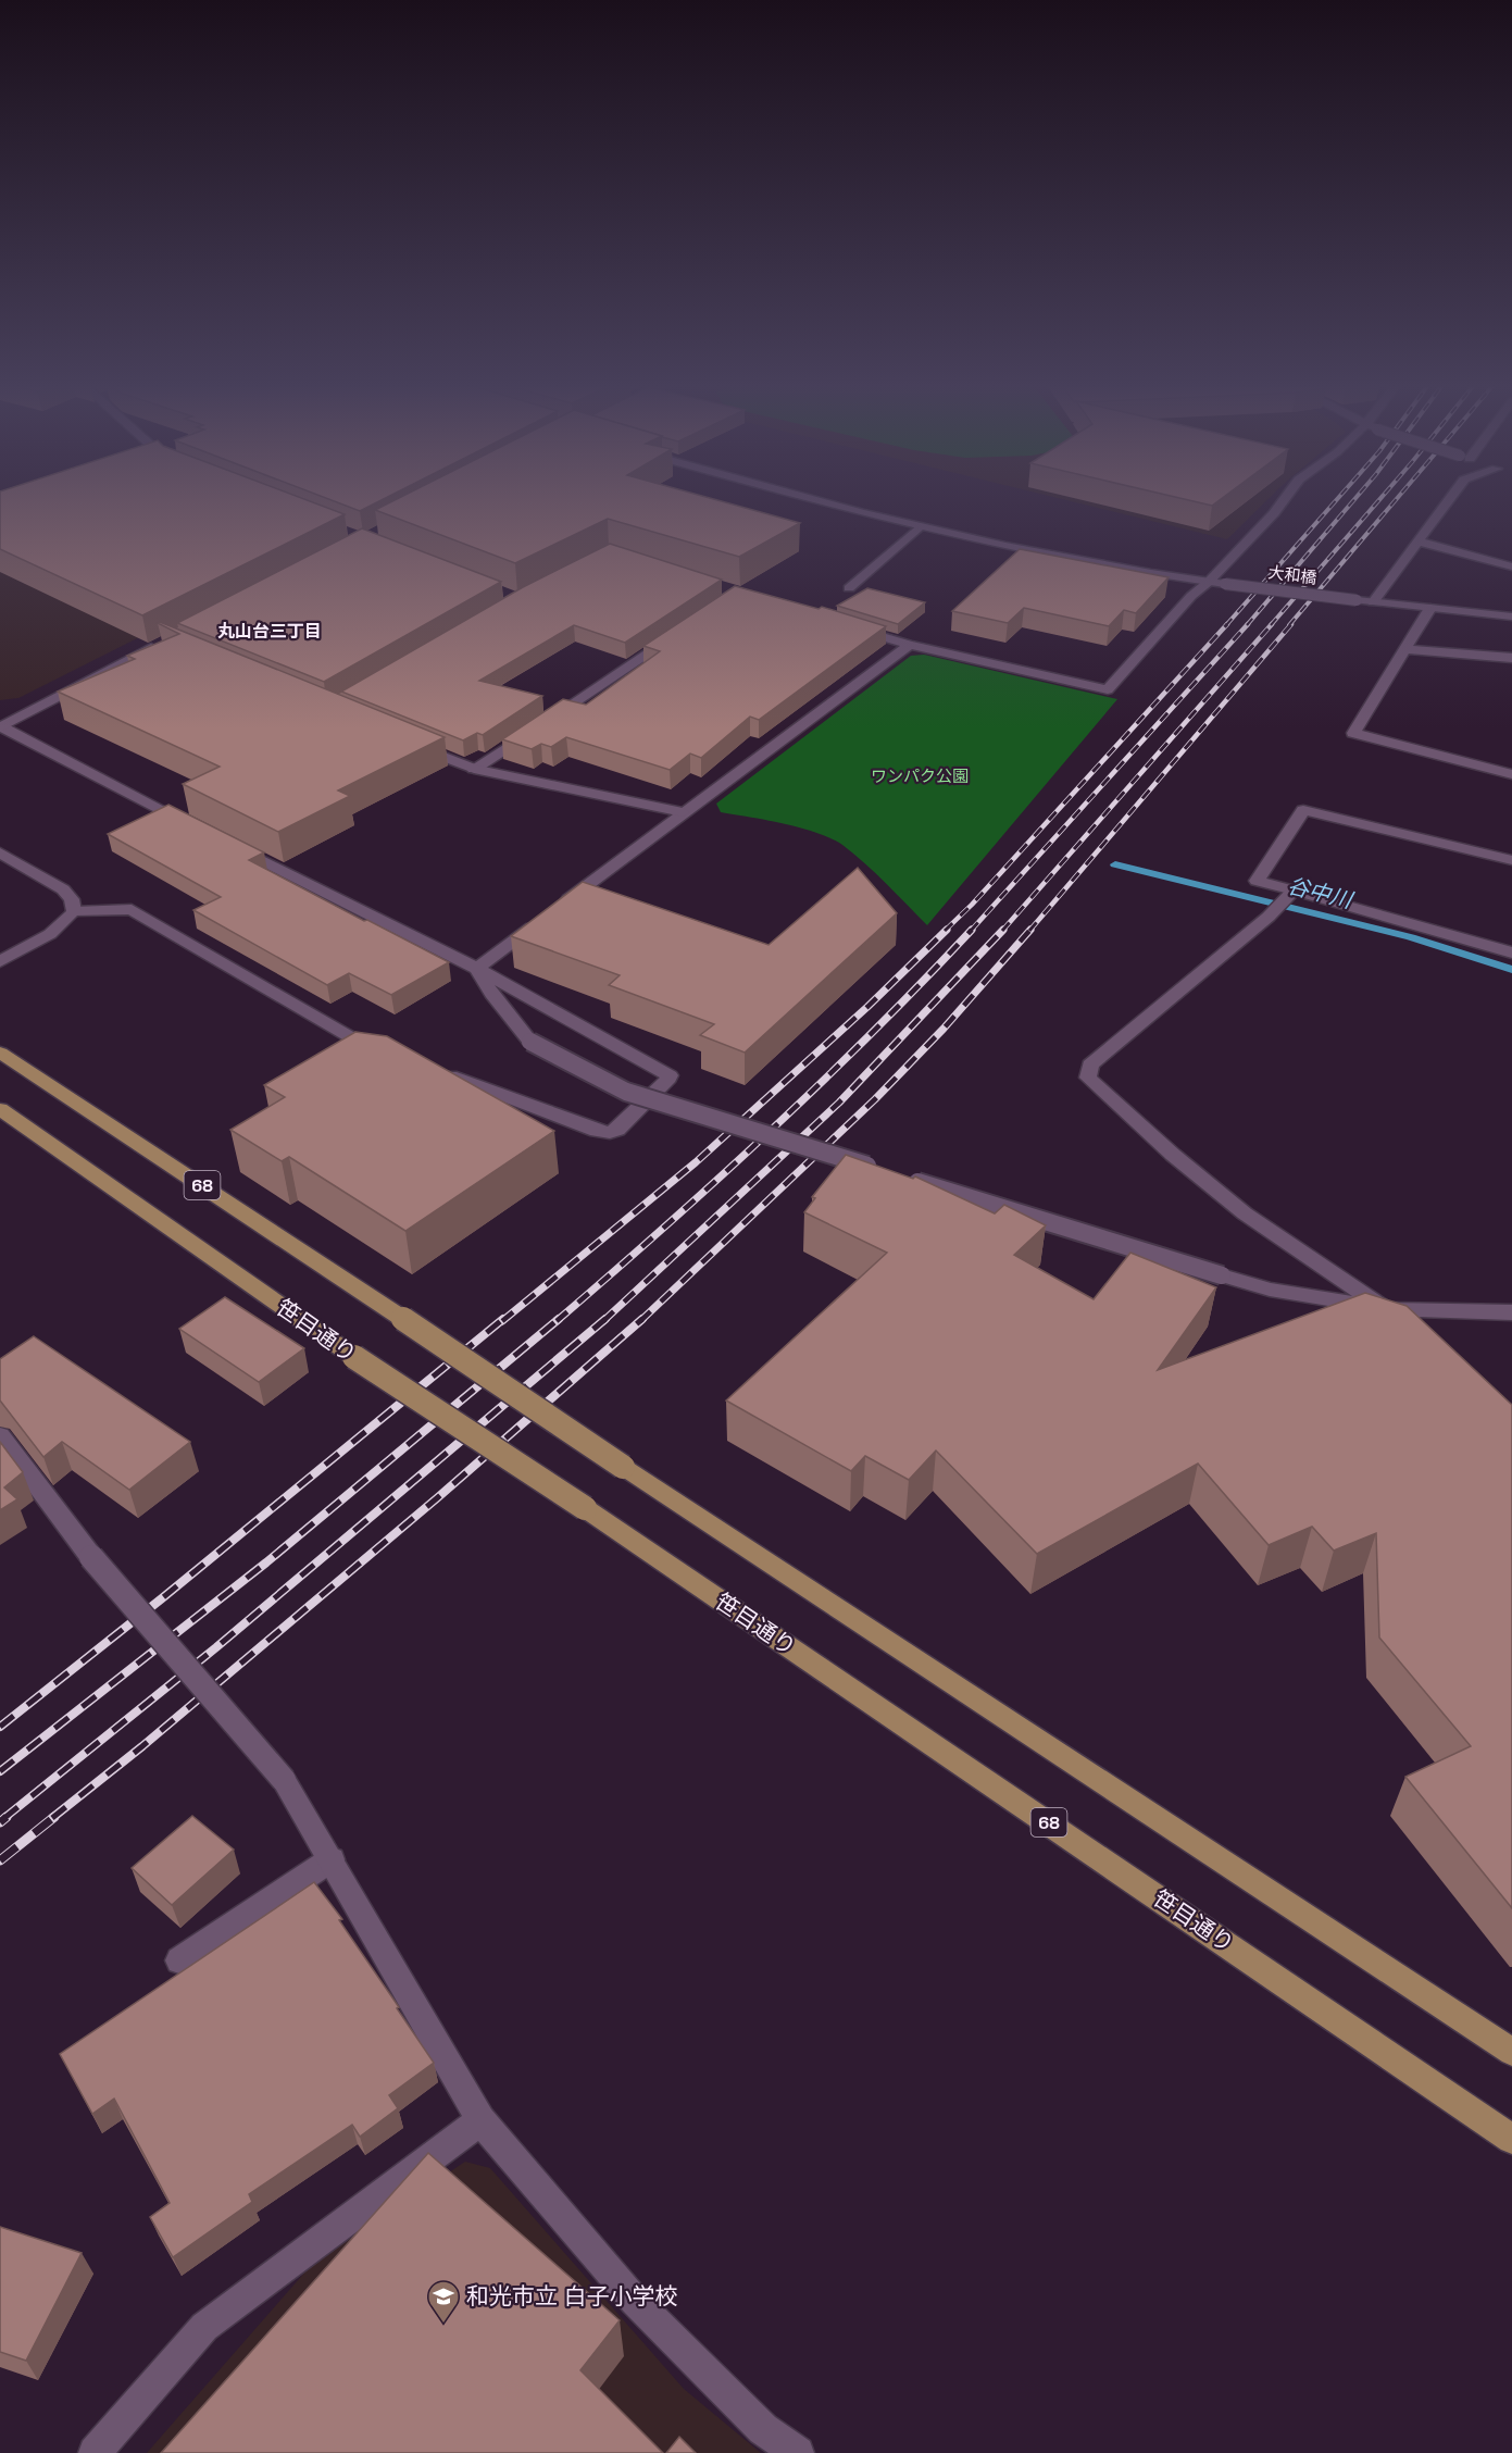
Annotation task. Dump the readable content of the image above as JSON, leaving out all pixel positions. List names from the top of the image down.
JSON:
{
  "streets": {
    "main road": ["68", "笹目通り"],
    "street": ["大和橋"]
  },
  "districts": ["丸山台三丁目"],
  "water": ["谷中川"],
  "parks": ["ワンパク公園"],
  "places": {
    "school or university": ["和光市立 白子小学校"]
  }
}
